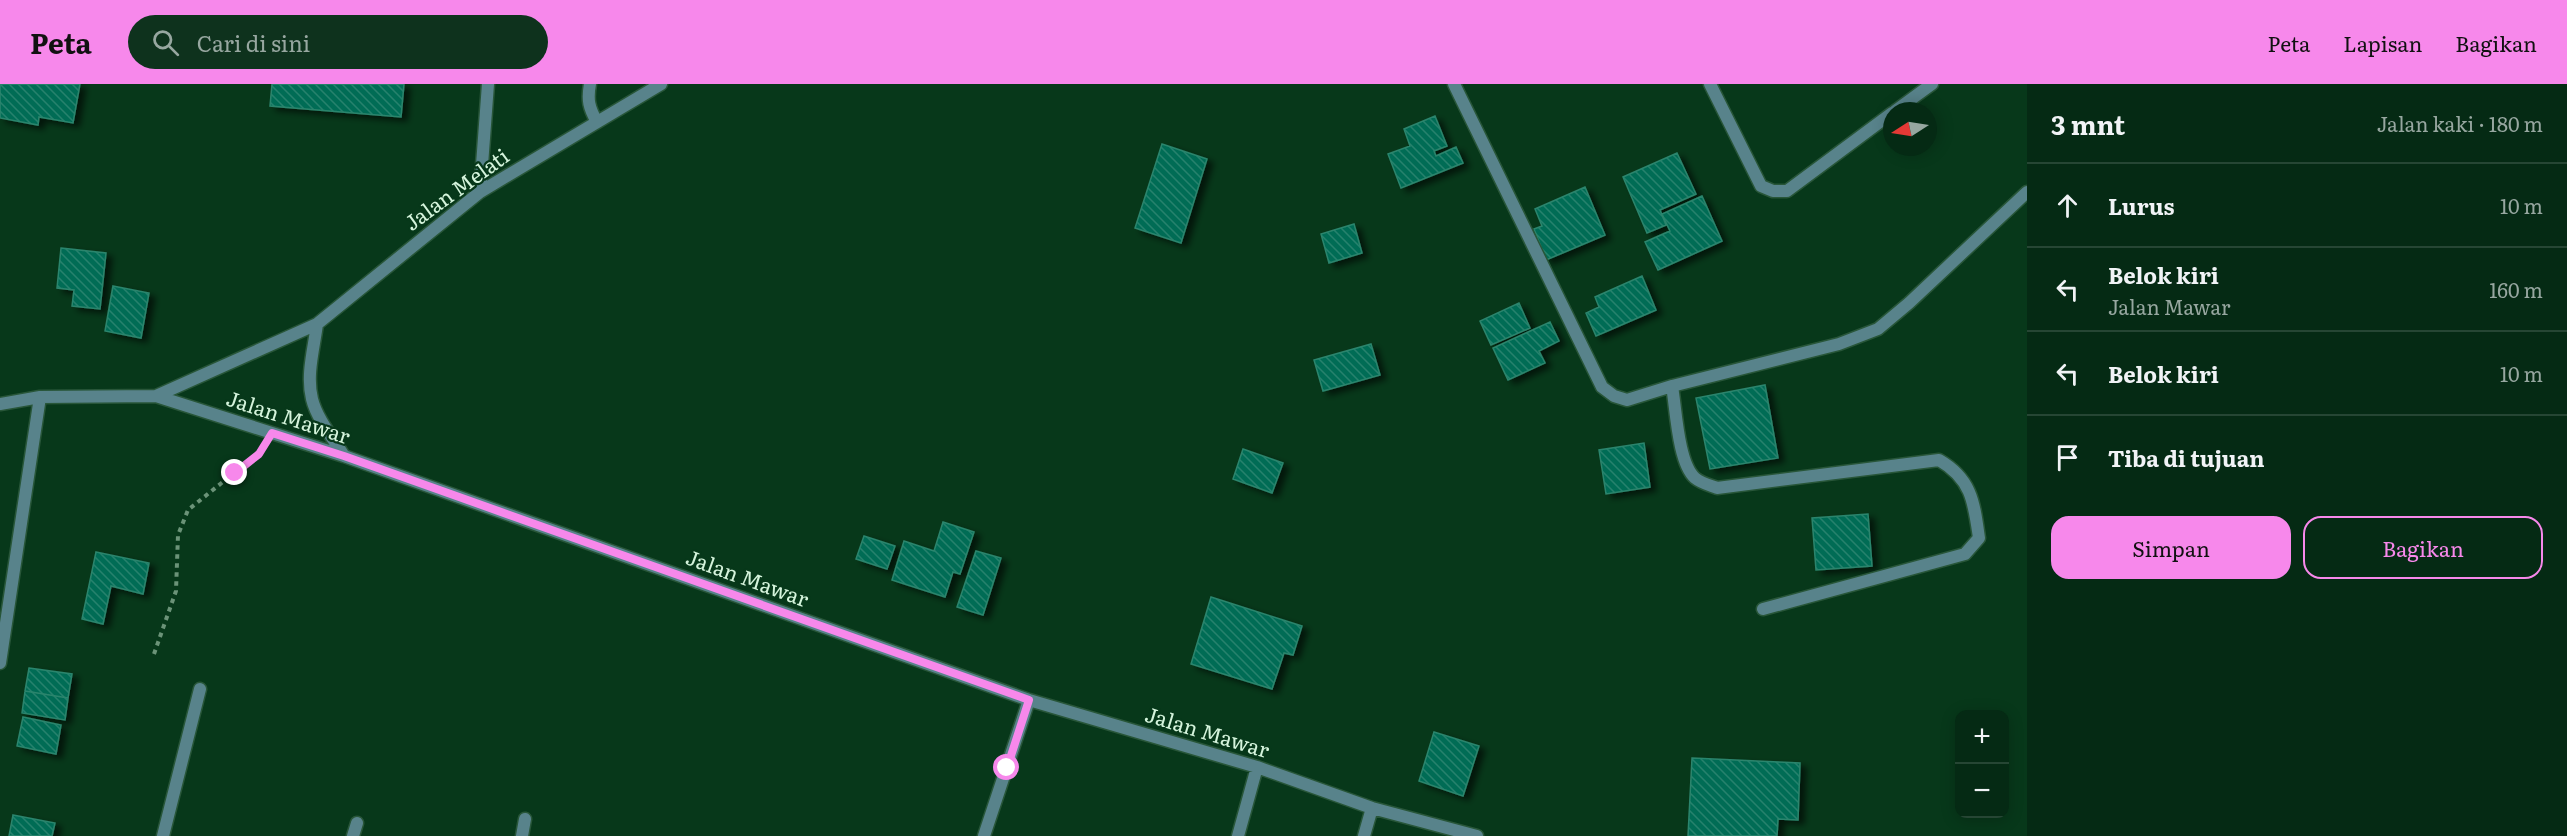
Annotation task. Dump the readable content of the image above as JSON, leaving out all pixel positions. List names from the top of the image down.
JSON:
{
  "streets": {
    "street": ["Jalan Melati", "Jalan Mawar"]
  },
  "crossings": [
    ["Jalan Melati", "Jalan Mawar"]
  ],
  "north": "left",
  "page": {
    "header": "Peta",
    "search": "Cari di sini",
    "nav": ["Peta", "Lapisan", "Bagikan"],
    "heading": ["3 mnt", "Jalan kaki · 180 m"],
    "list": [
      ["Lurus", "10 m"],
      ["Belok kiri", "Jalan Mawar", "160 m"],
      ["Belok kiri", "10 m"],
      "Tiba di tujuan"
    ],
    "buttons": ["Simpan", "Bagikan"],
    "map_buttons": ["+", "−"]
  }
}
